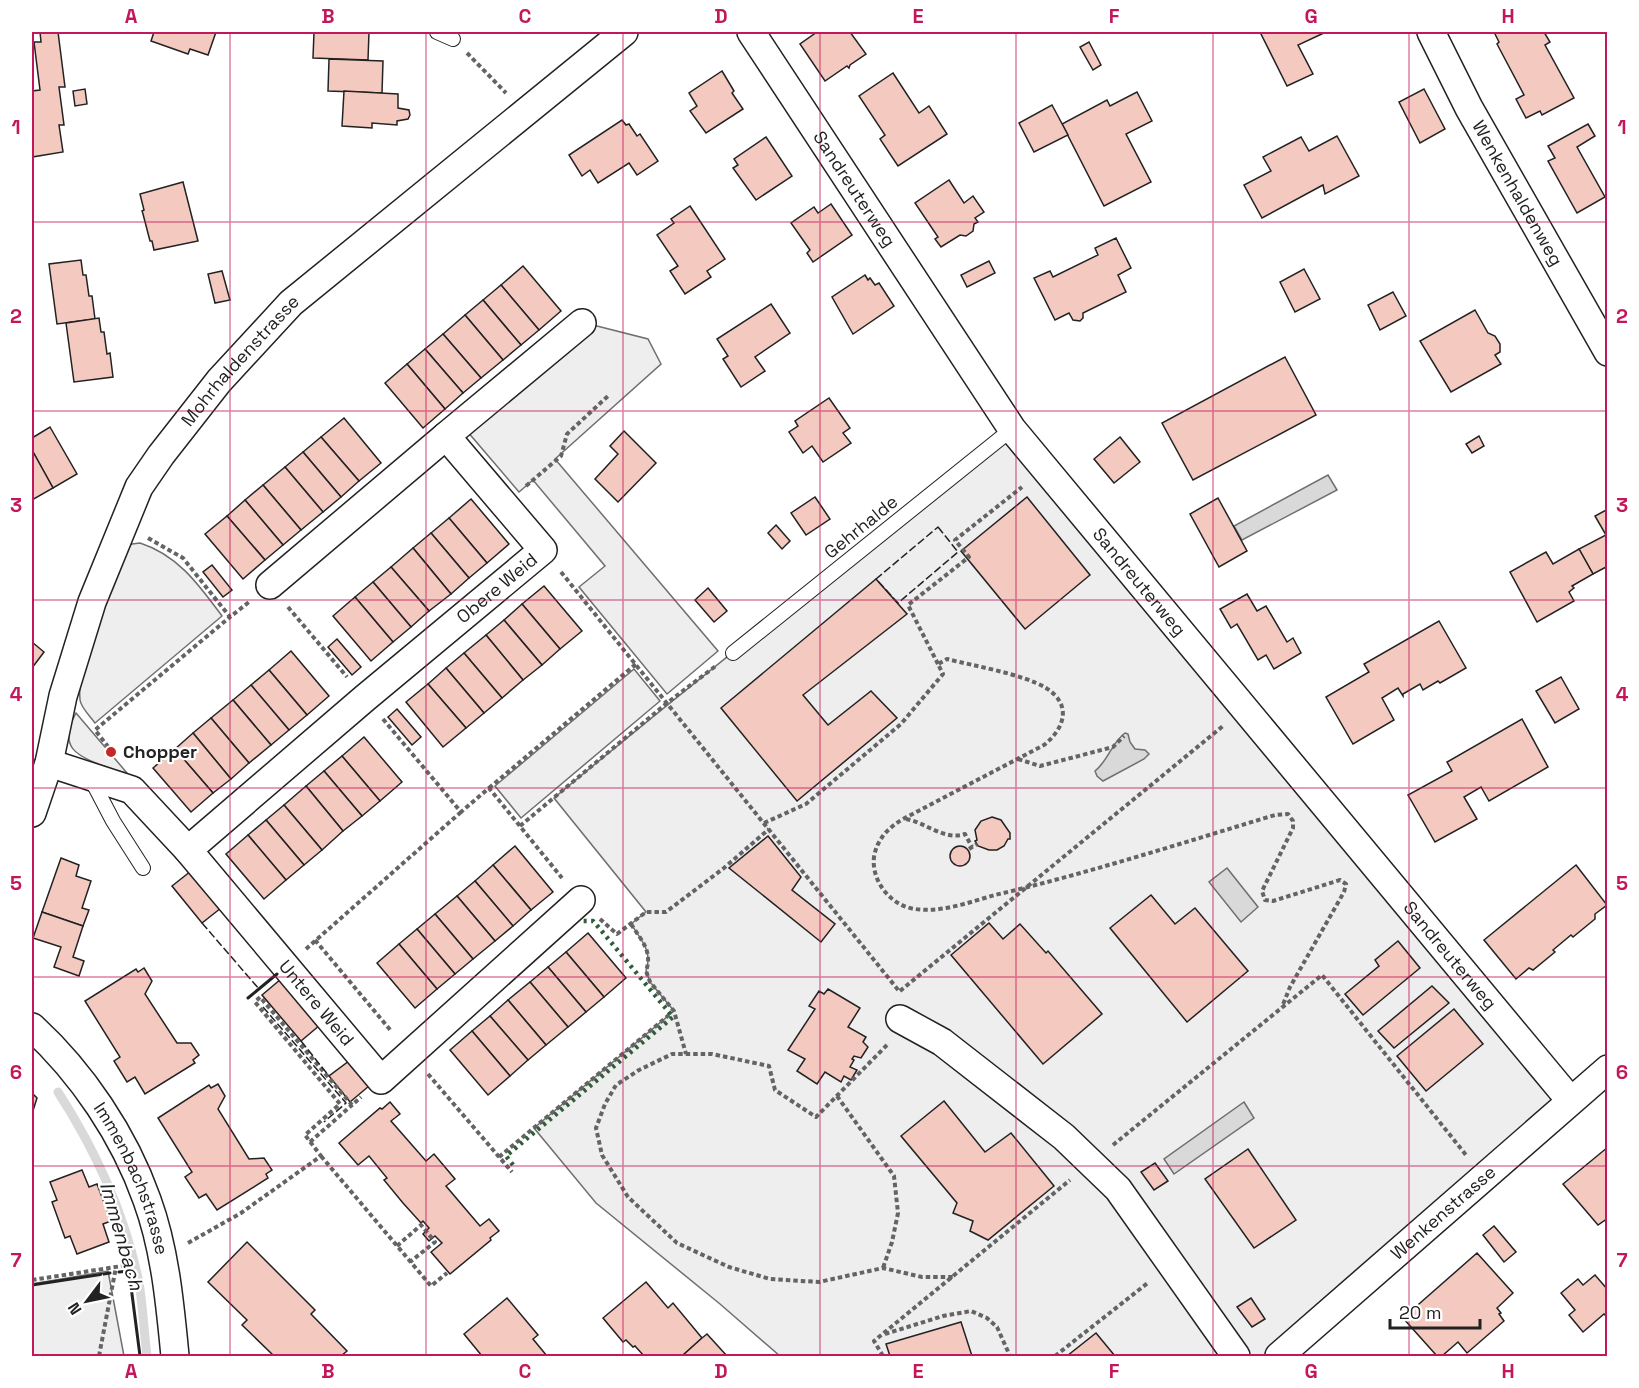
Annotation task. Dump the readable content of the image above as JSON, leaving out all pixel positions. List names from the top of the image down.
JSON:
{
  "streets": {
    "street": [
      "Sandreuterweg",
      "Wenkenhaldenweg",
      "Mohrhaldenstrasse",
      "Obere Weid",
      "Untere Weid",
      "Immenbachstrasse",
      "Wenkenstrasse"
    ],
    "lane": ["Gehrhalde"]
  },
  "crossings": [
    ["Sandreuterweg", "Gehrhalde"],
    ["Sandreuterweg", "Wenkenstrasse"],
    ["Mohrhaldenstrasse", "Untere Weid"],
    ["Obere Weid", "Untere Weid"]
  ],
  "water": ["Immenbach"],
  "places": ["Chopper"],
  "scale_bar": "20 m",
  "north": "bottom left",
  "grid": {
    "columns": [
      "A",
      "B",
      "C",
      "D",
      "E",
      "F",
      "G",
      "H"
    ],
    "rows": [
      "1",
      "2",
      "3",
      "4",
      "5",
      "6",
      "7"
    ]
  }
}
